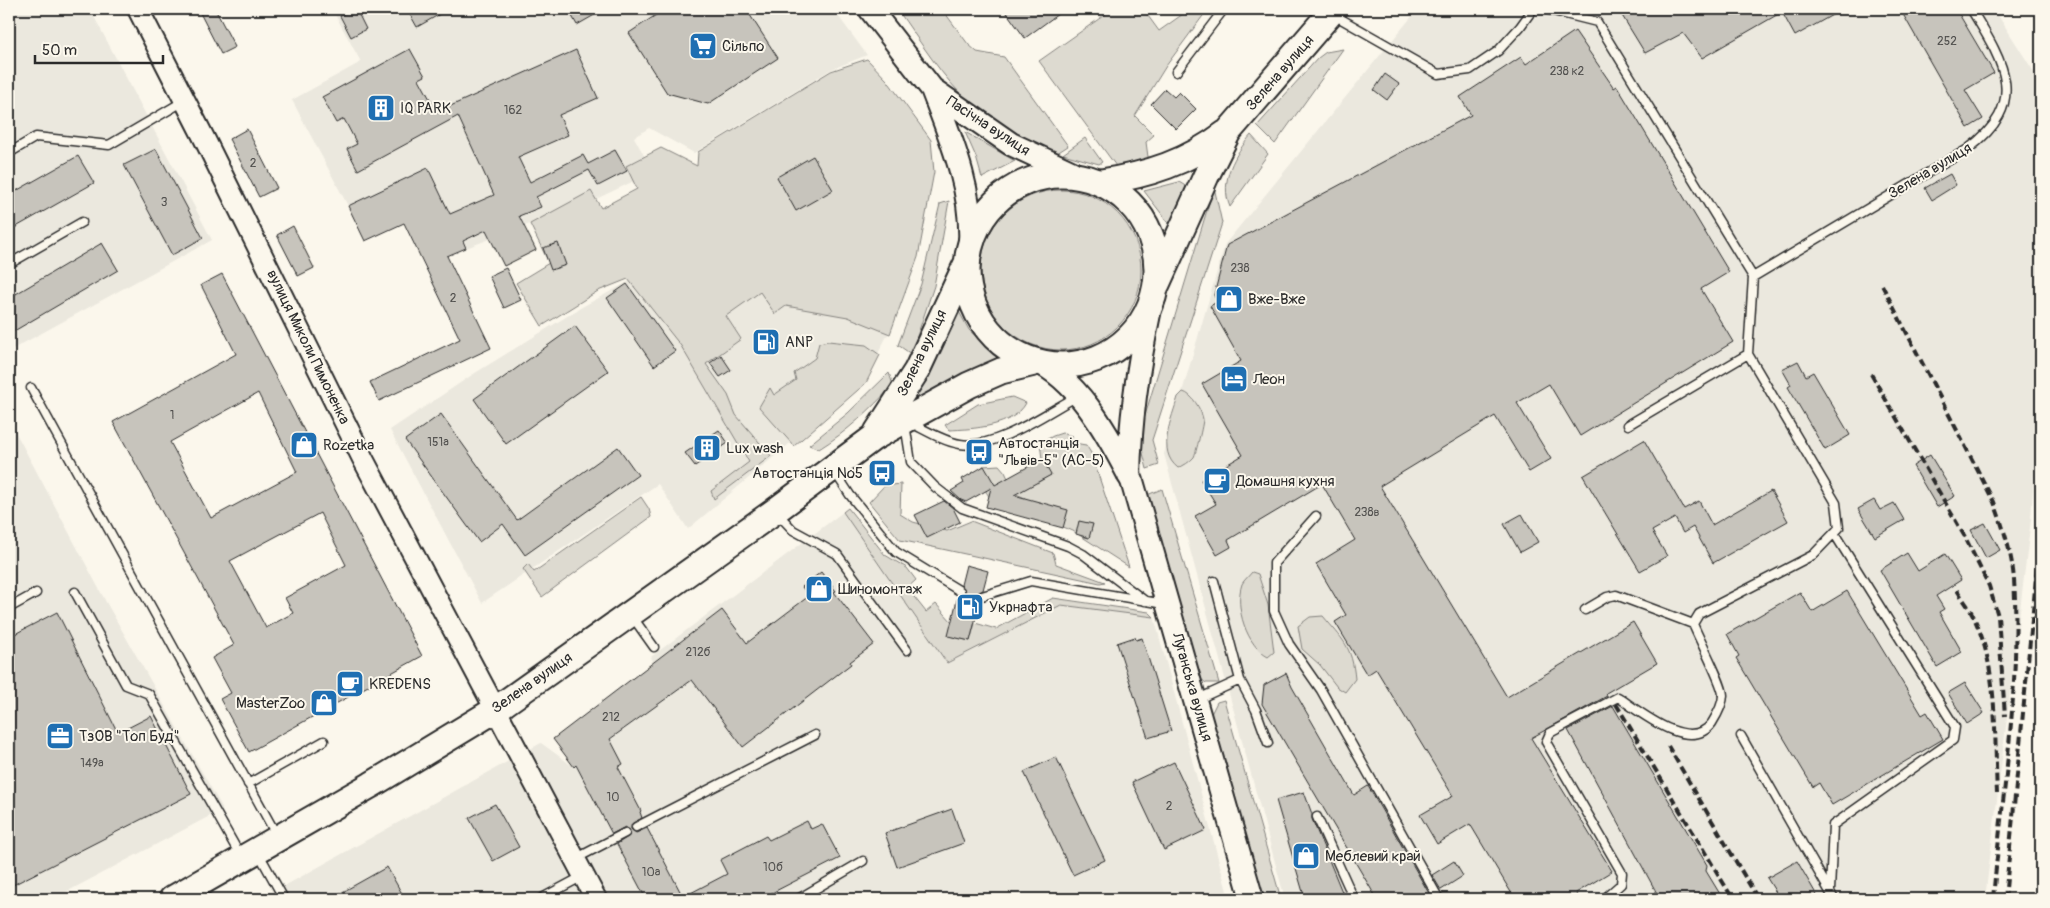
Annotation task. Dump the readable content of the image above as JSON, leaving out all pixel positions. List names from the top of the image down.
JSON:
{
  "streets": {
    "main road": ["Зелена вулиця", "Пасічна вулиця", "Луганська вулиця"],
    "street": ["вулиця Миколи Пимоненка"]
  },
  "crossings": [
    ["Зелена вулиця", "Пасічна вулиця"],
    ["Зелена вулиця", "вулиця Миколи Пимоненка"],
    ["Зелена вулиця", "Луганська вулиця"]
  ],
  "places": {
    "supermarket": ["Сільпо"],
    "building": ["IQ PARK", "Lux wash"],
    "shop": [
      "Вже-Вже",
      "Rozetka",
      "Шиномонтаж",
      "MasterZoo",
      "Меблевий край"
    ],
    "fuel station": ["ANP", "Укрнафта"],
    "hotel": ["Леон"],
    "bus stop": ["Автостанція \"Львів-5\" (АС-5)", "Автостанція №5"],
    "cafe": ["Домашня кухня", "KREDENS"],
    "office": ["ТзОВ \"Топ Буд\""]
  },
  "house_numbers": [
    "252",
    "238 к2",
    "162",
    "2",
    "3",
    "238",
    "2",
    "1",
    "151а",
    "238в",
    "212б",
    "212",
    "149а",
    "10",
    "2",
    "10б",
    "10а"
  ],
  "scale_bar": "50 m"
}
